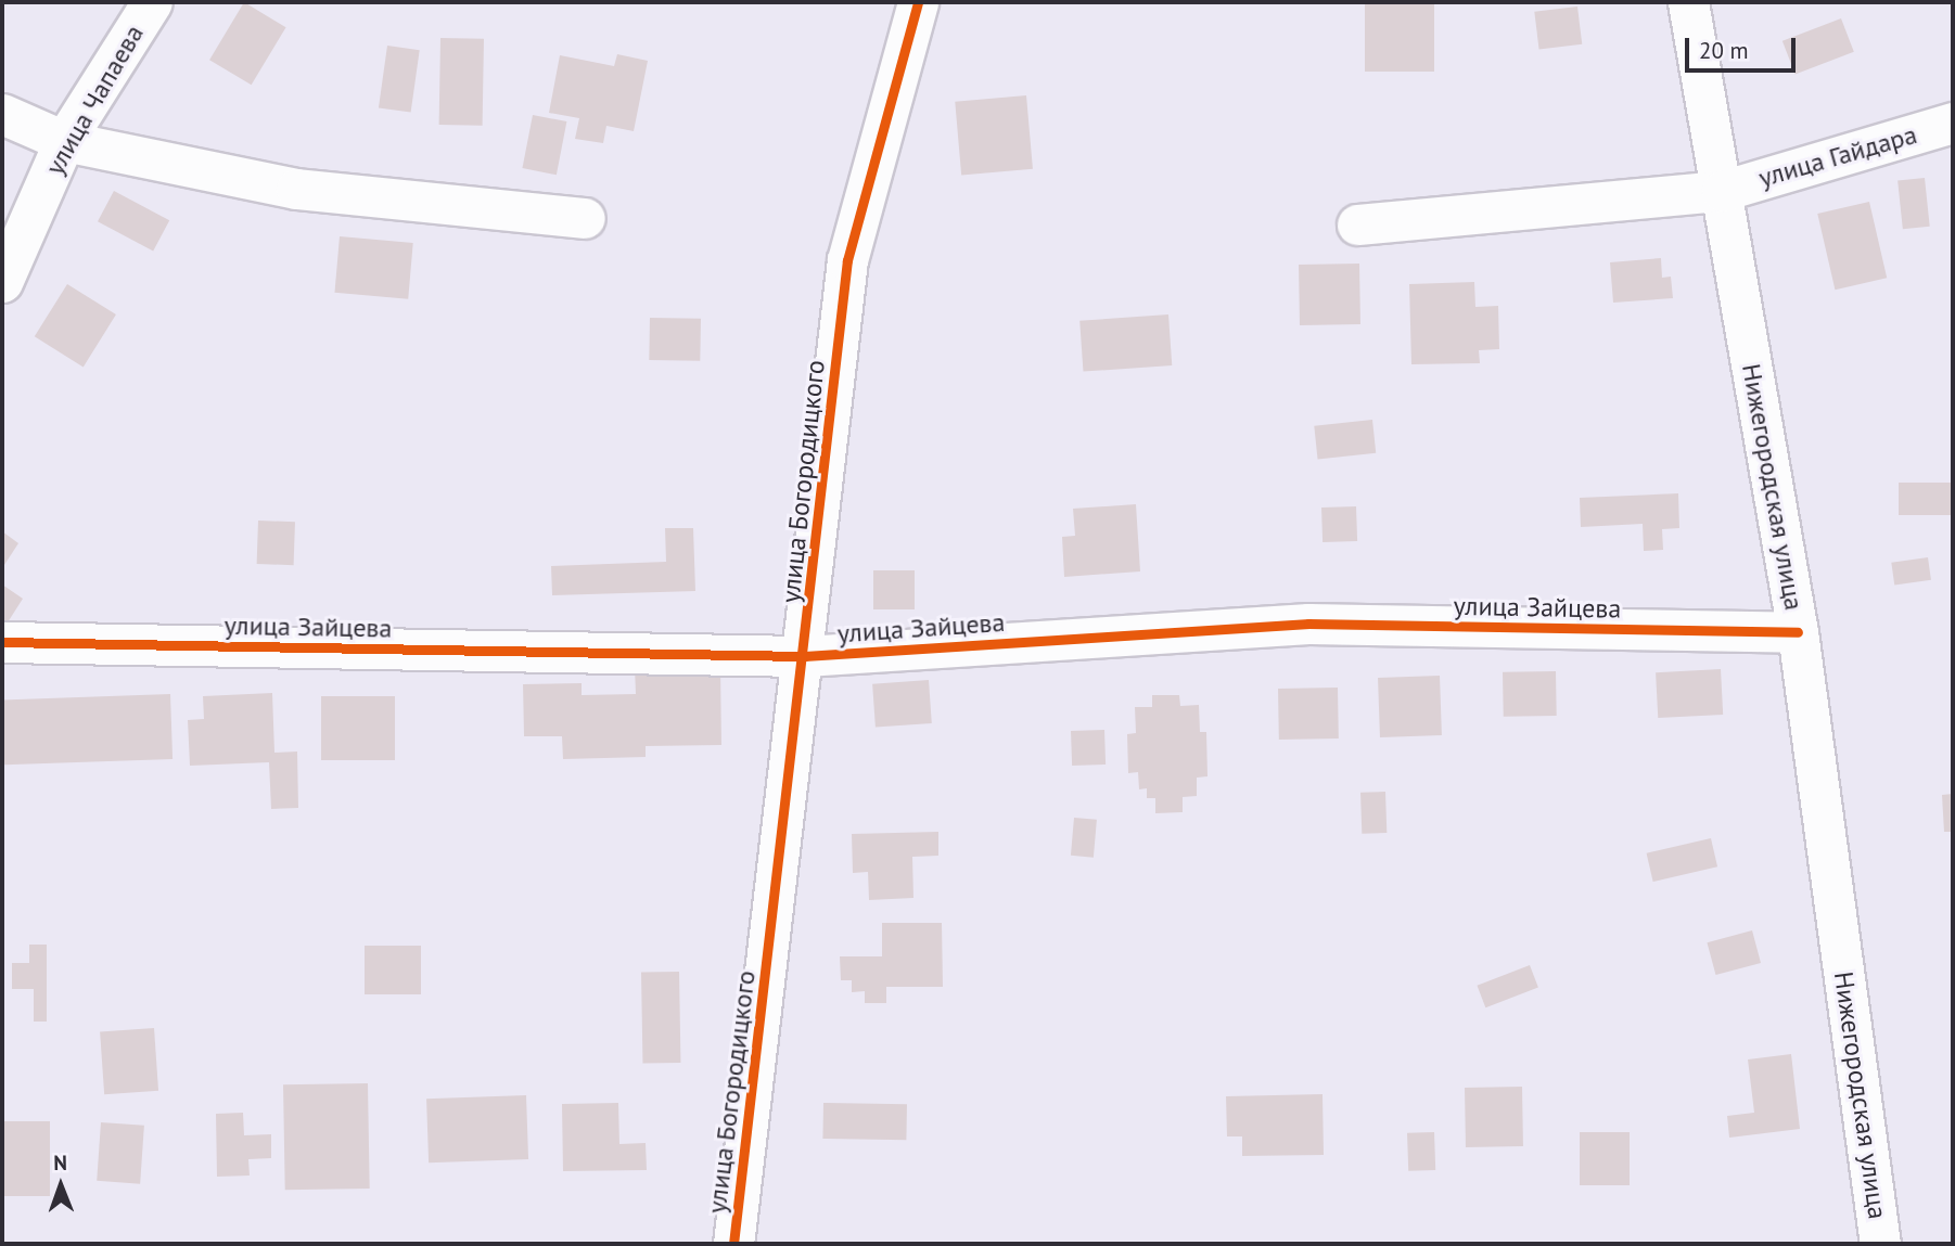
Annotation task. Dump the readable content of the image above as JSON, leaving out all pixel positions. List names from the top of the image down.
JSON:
{
  "streets": {
    "street": [
      "улица Чапаева",
      "улица Гайдара",
      "улица Богородицкого",
      "Нижегородская улица",
      "улица Зайцева"
    ]
  },
  "crossings": [
    ["улица Гайдара", "Нижегородская улица"],
    ["улица Богородицкого", "улица Зайцева"],
    ["Нижегородская улица", "улица Зайцева"]
  ],
  "scale_bar": "20 m",
  "north": "top"
}
